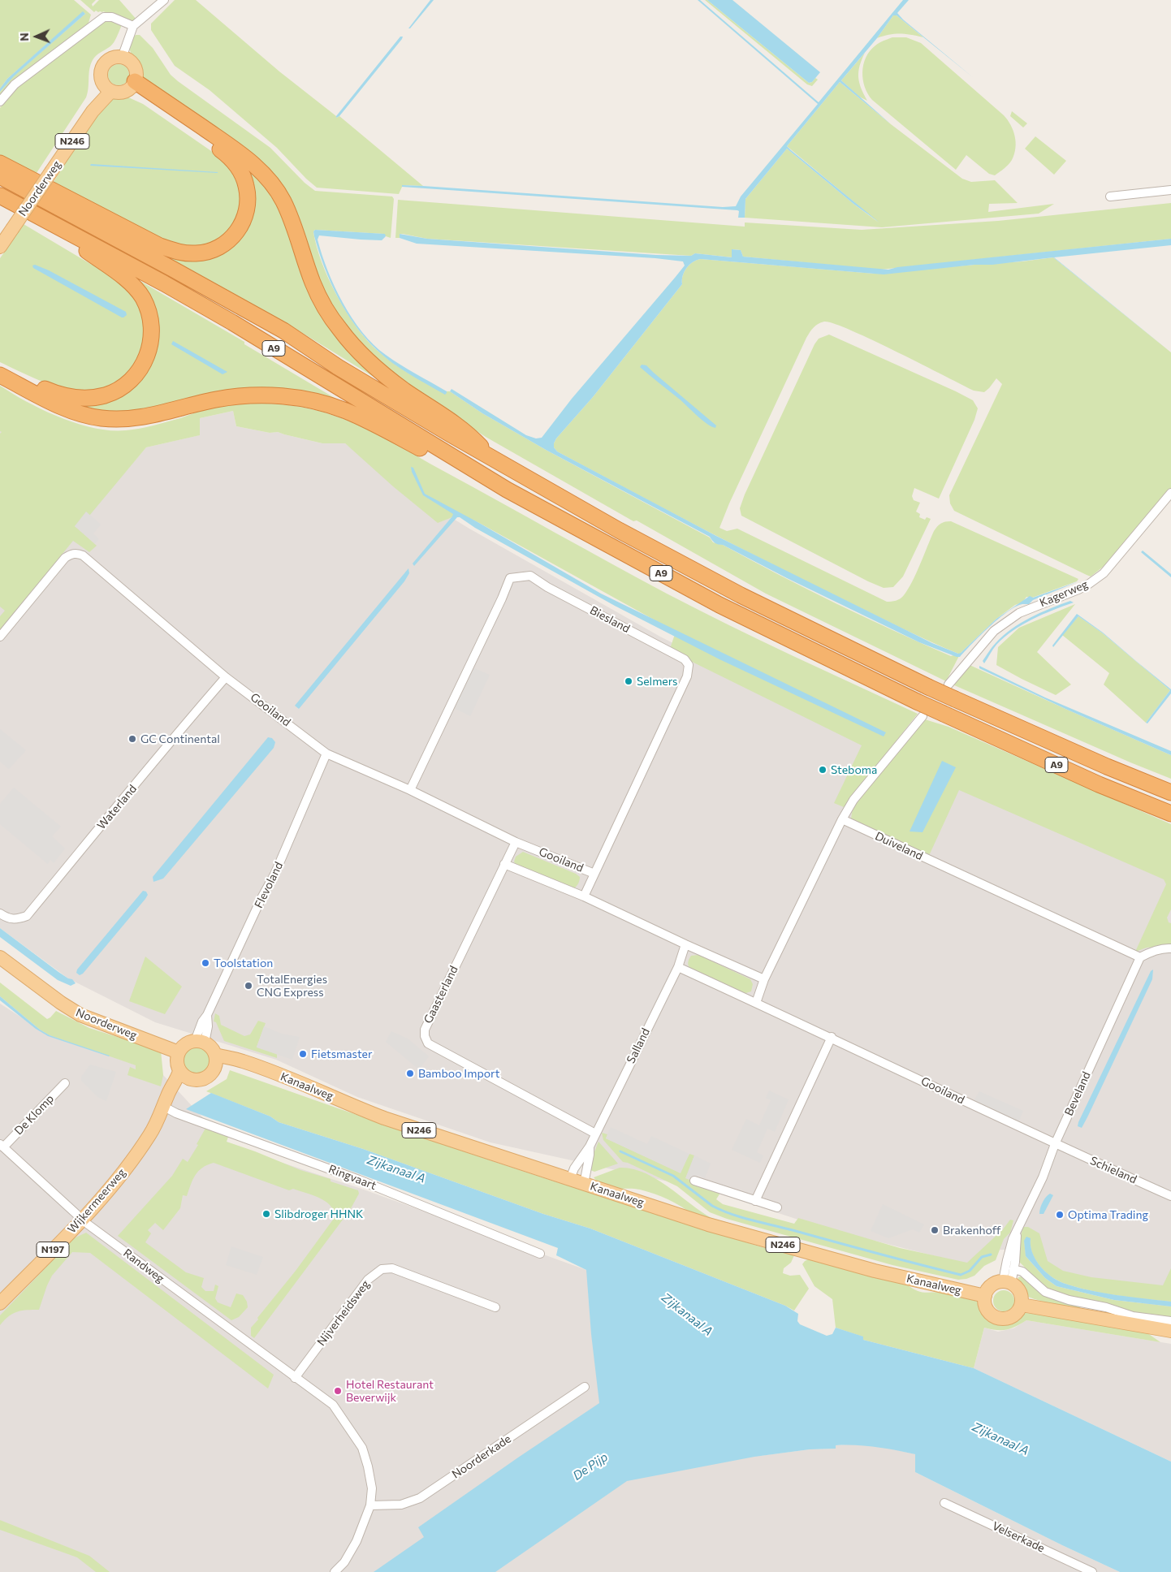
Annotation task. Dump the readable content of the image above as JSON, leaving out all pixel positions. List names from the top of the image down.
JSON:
{
  "streets": {
    "highway": ["A9"],
    "main road": [
      "N246",
      "Noorderweg",
      "Kanaalweg",
      "Wijkermeerweg",
      "N197"
    ],
    "street": [
      "Kagerweg",
      "Biesland",
      "Gooiland",
      "Waterland",
      "Duiveland",
      "Flevoland",
      "Gaasterland",
      "Salland",
      "Beveland",
      "De Klomp",
      "Schieland",
      "Ringvaart",
      "Randweg",
      "Nijverheidsweg",
      "Noorderkade",
      "Velserkade"
    ]
  },
  "crossings": [
    ["N246", "Noorderweg"],
    ["N246", "Flevoland"],
    ["N246", "Kanaalweg"],
    ["N246", "Wijkermeerweg"],
    ["Noorderweg", "A9"],
    ["Noorderweg", "Flevoland"],
    ["Noorderweg", "Kanaalweg"],
    ["Noorderweg", "Wijkermeerweg"],
    ["Biesland", "Gooiland"],
    ["Gooiland", "Waterland"],
    ["Gooiland", "Flevoland"],
    ["Gooiland", "Gaasterland"],
    ["Gooiland", "Salland"],
    ["Gooiland", "Beveland"],
    ["Gooiland", "Schieland"],
    ["Duiveland", "Beveland"],
    ["Flevoland", "Kanaalweg"],
    ["Flevoland", "Wijkermeerweg"],
    ["Gaasterland", "Salland"],
    ["Salland", "Kanaalweg"],
    ["Kanaalweg", "Beveland"],
    ["Kanaalweg", "Wijkermeerweg"],
    ["Beveland", "Schieland"],
    ["De Klomp", "Randweg"],
    ["Ringvaart", "Wijkermeerweg"],
    ["Wijkermeerweg", "Randweg"],
    ["Randweg", "Nijverheidsweg"]
  ],
  "water": ["Zijkanaal A", "De Pijp"],
  "places": [
    "Selmers",
    "GC Continental",
    "Steboma",
    "Toolstation",
    "TotalEnergies CNG Express",
    "Fietsmaster",
    "Bamboo Import",
    "Slibdroger HHNK",
    "Optima Trading",
    "Brakenhoff",
    "Hotel Restaurant Beverwijk"
  ],
  "north": "left"
}
